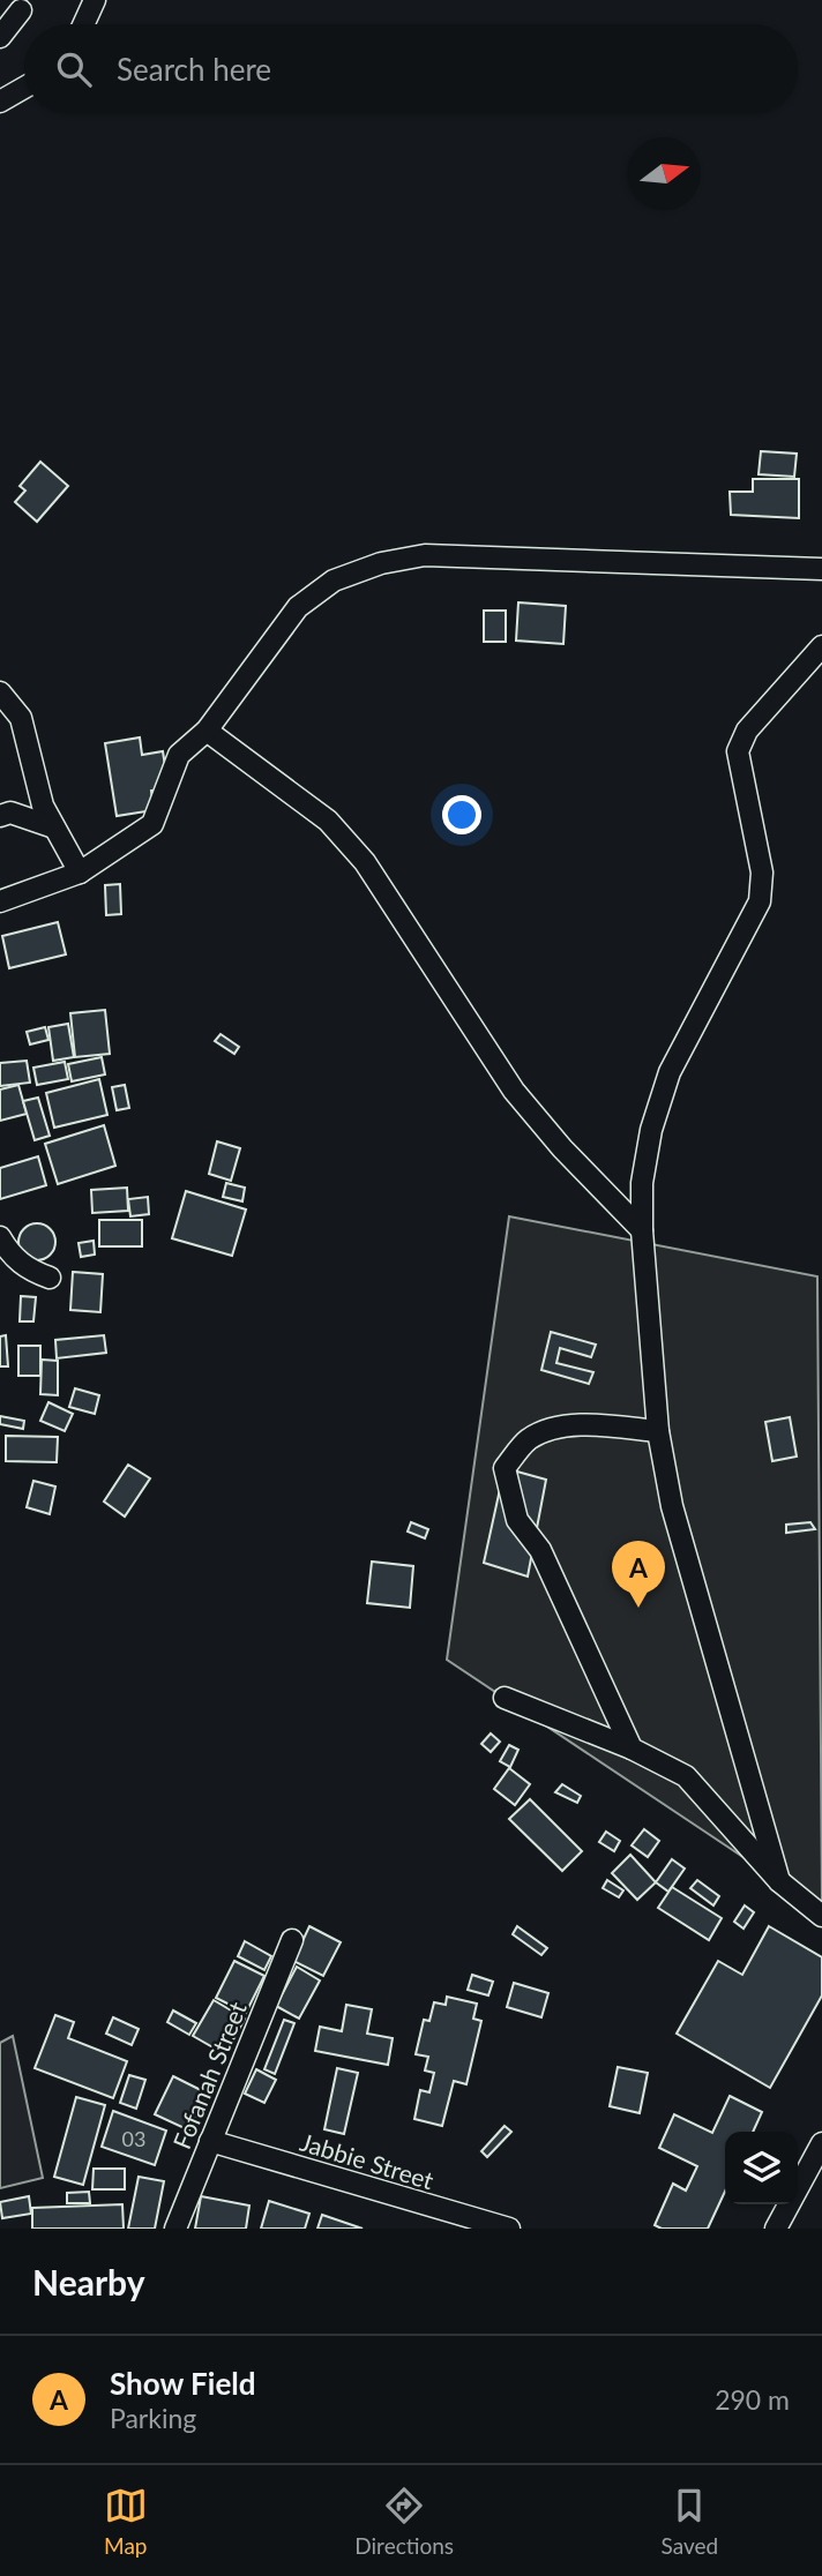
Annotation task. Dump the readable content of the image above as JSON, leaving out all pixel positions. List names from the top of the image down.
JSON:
{
  "streets": {
    "street": ["Fofanah Street", "Jabbie Street"]
  },
  "crossings": [
    ["Fofanah Street", "Jabbie Street"]
  ],
  "house_numbers": ["03"],
  "north": "right",
  "page": {
    "search": "Search here",
    "pins": "A",
    "heading": "Nearby",
    "list": [
      {
        "mark": "A",
        "name": "Show Field",
        "note": "Parking",
        "value": "290 m"
      }
    ],
    "nav": ["Map", "Directions", "Saved"]
  }
}
